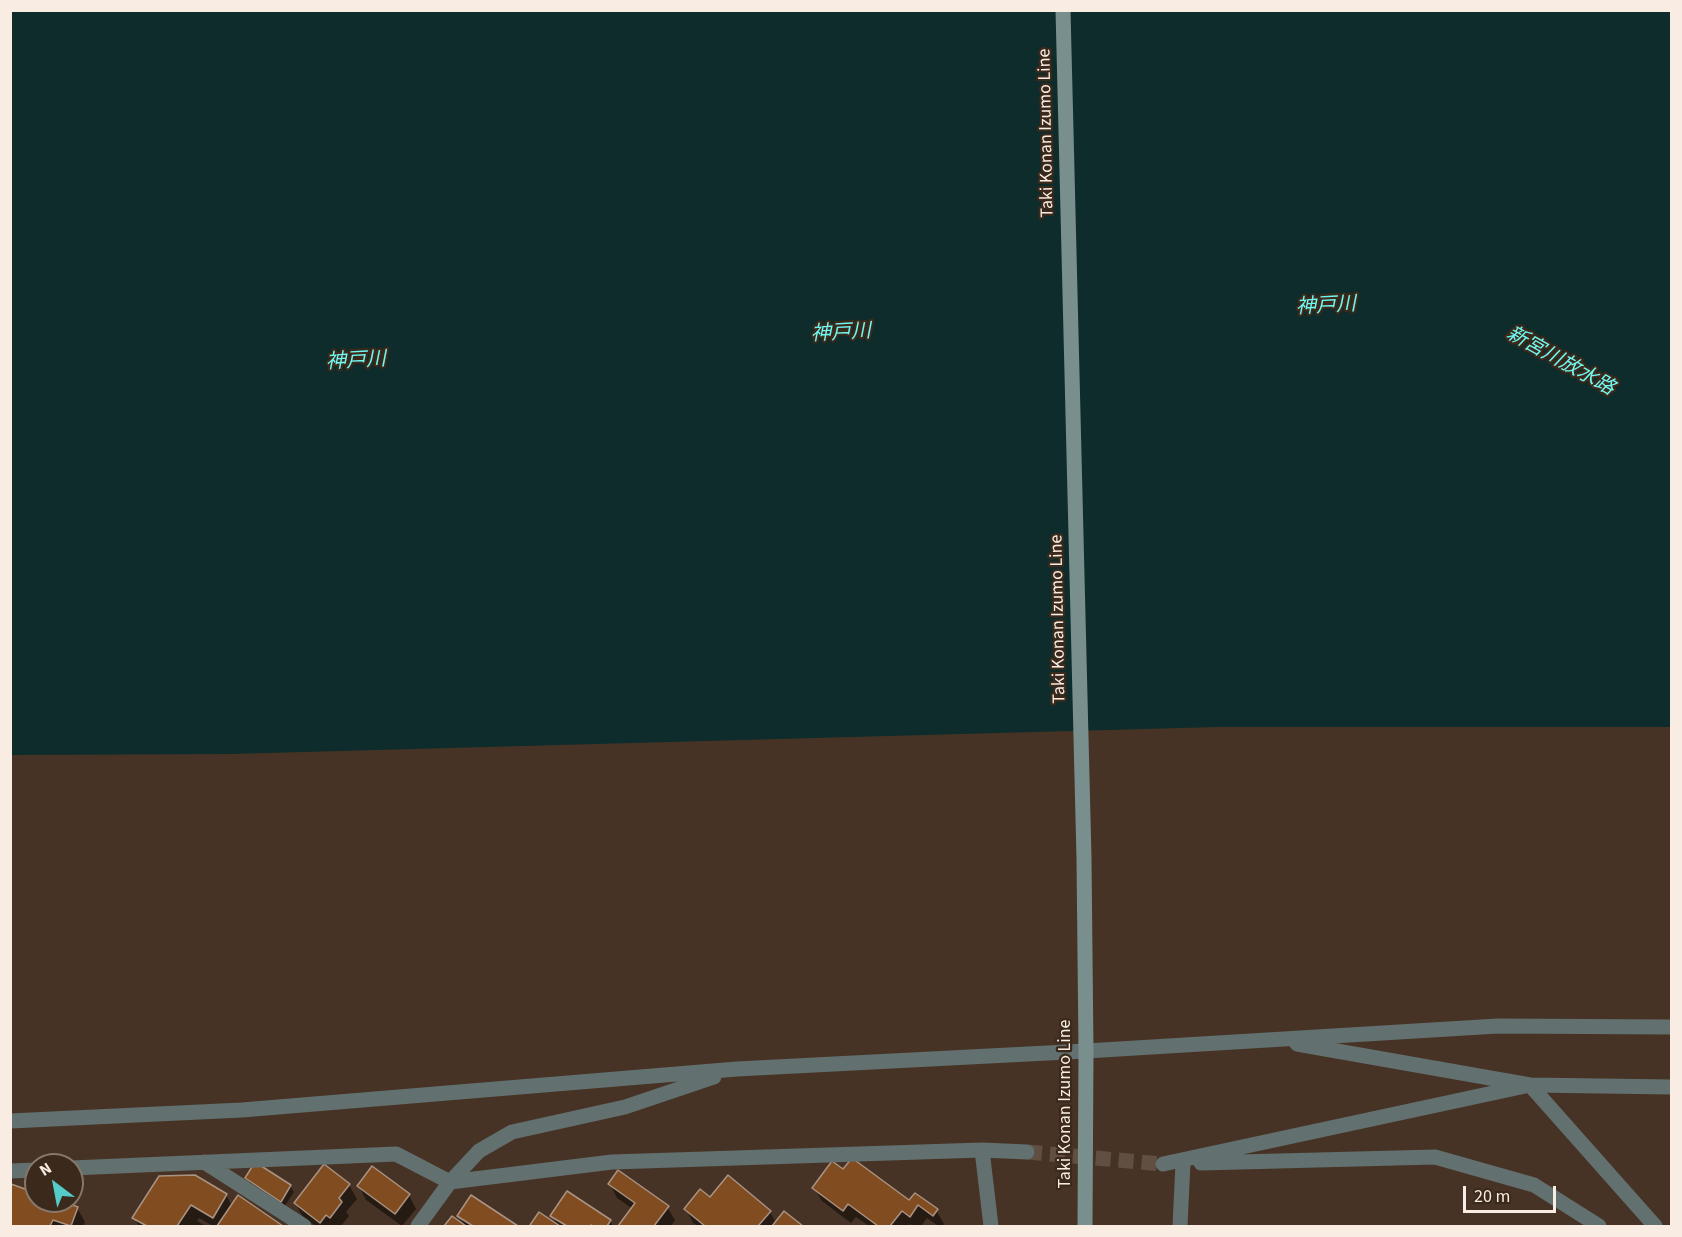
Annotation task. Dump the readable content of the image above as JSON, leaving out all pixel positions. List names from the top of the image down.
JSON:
{
  "streets": {
    "main road": ["Taki Konan Izumo Line"]
  },
  "water": ["神戸川", "新宮川放水路"],
  "scale_bar": "20 m",
  "north": "top left"
}
